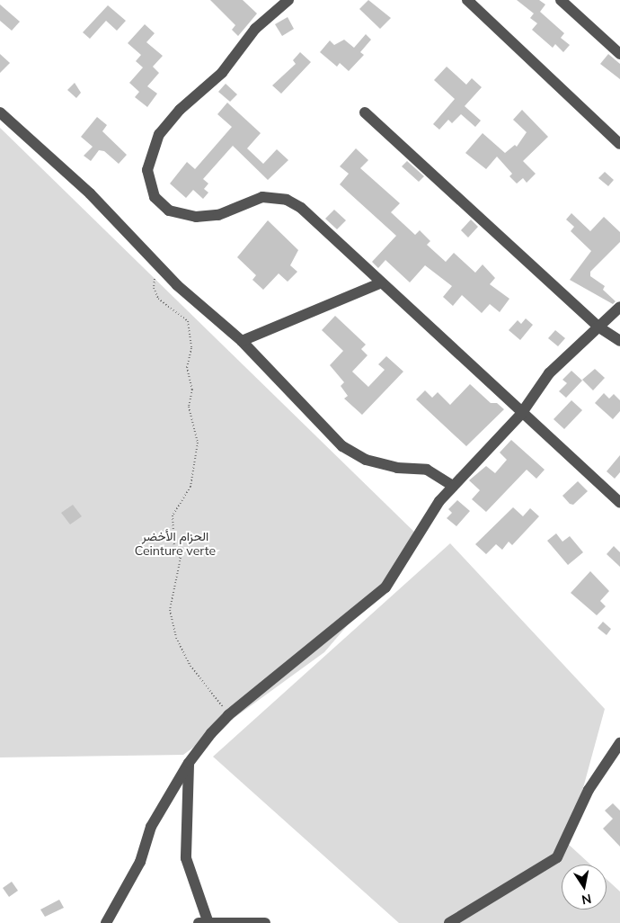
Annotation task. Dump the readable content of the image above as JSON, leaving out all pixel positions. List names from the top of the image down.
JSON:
{
  "parks": ["الحزام الأخضر Ceinture verte"],
  "north": "bottom"
}
